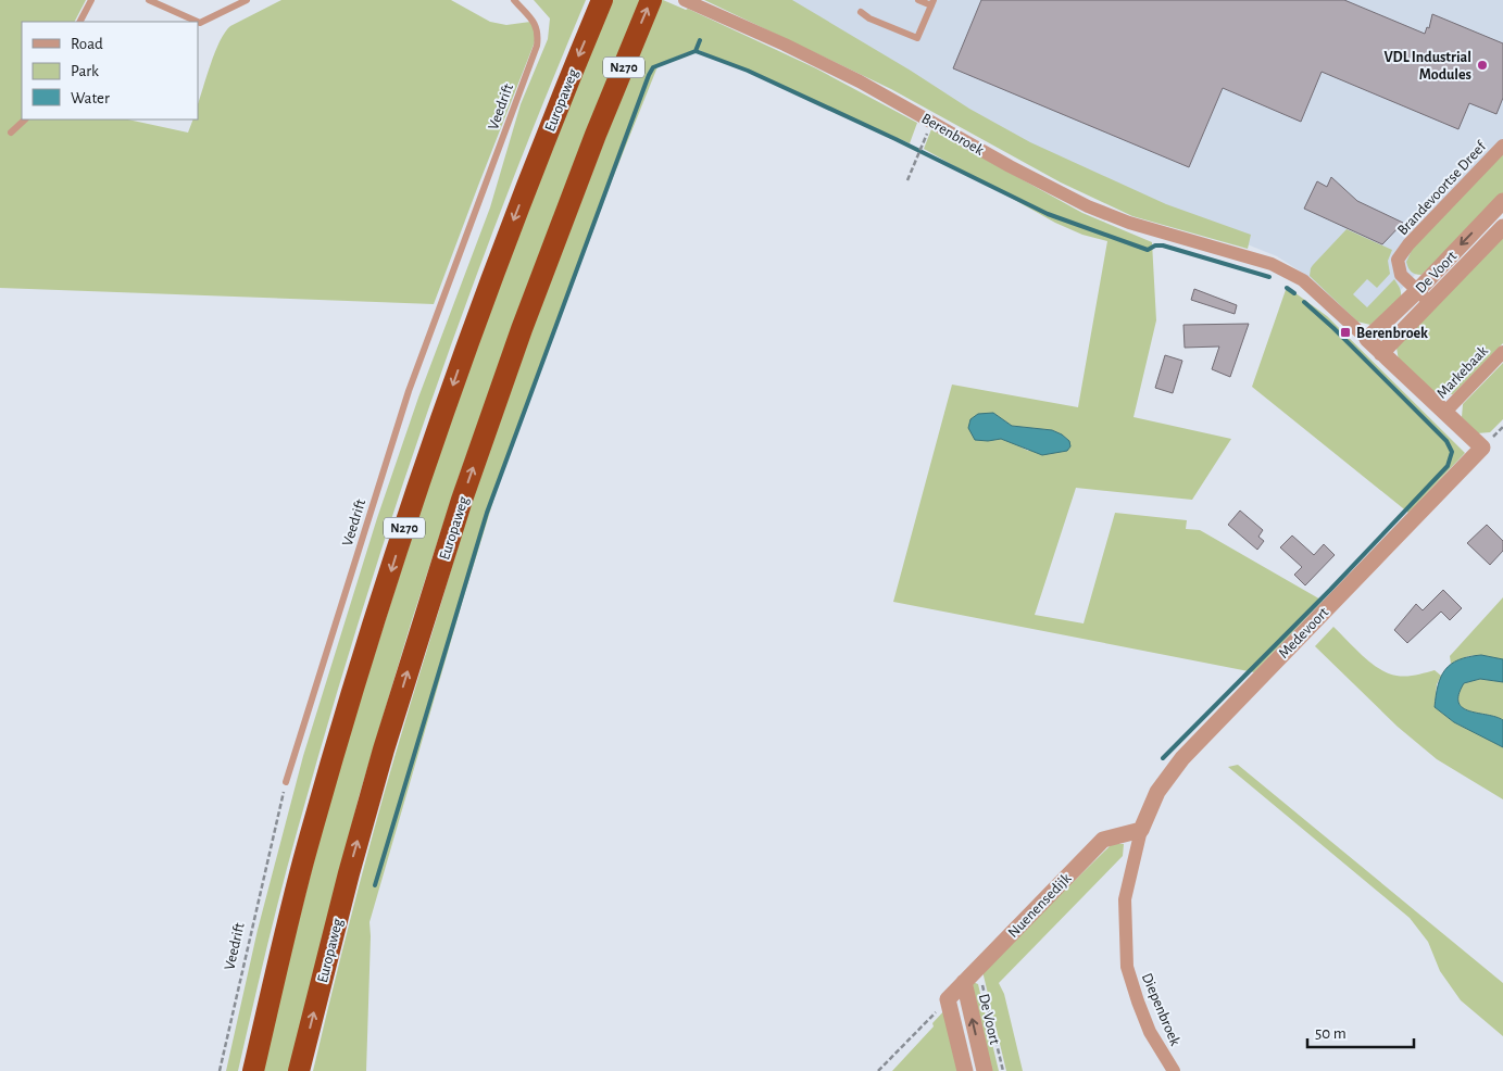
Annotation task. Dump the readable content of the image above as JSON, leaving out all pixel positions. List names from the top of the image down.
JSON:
{
  "streets": {
    "highway": ["N270", "Europaweg"],
    "street": [
      "Berenbroek",
      "Brandevoortse Dreef",
      "De Voort",
      "Markebaak",
      "Medevoort",
      "Nuenensedijk",
      "Diepenbroek"
    ],
    "lane": ["Veedrift"]
  },
  "crossings": [
    ["Berenbroek", "De Voort"],
    ["Berenbroek", "Markebaak"],
    ["Berenbroek", "Medevoort"],
    ["Brandevoortse Dreef", "De Voort"],
    ["De Voort", "Nuenensedijk"],
    ["Medevoort", "Nuenensedijk"],
    ["Medevoort", "Diepenbroek"],
    ["Nuenensedijk", "Diepenbroek"]
  ],
  "places": {
    "other": ["VDL Industrial Modules"],
    "transit": ["Berenbroek"]
  },
  "legend": ["Road", "Park", "Water"],
  "scale_bar": "50 m"
}
